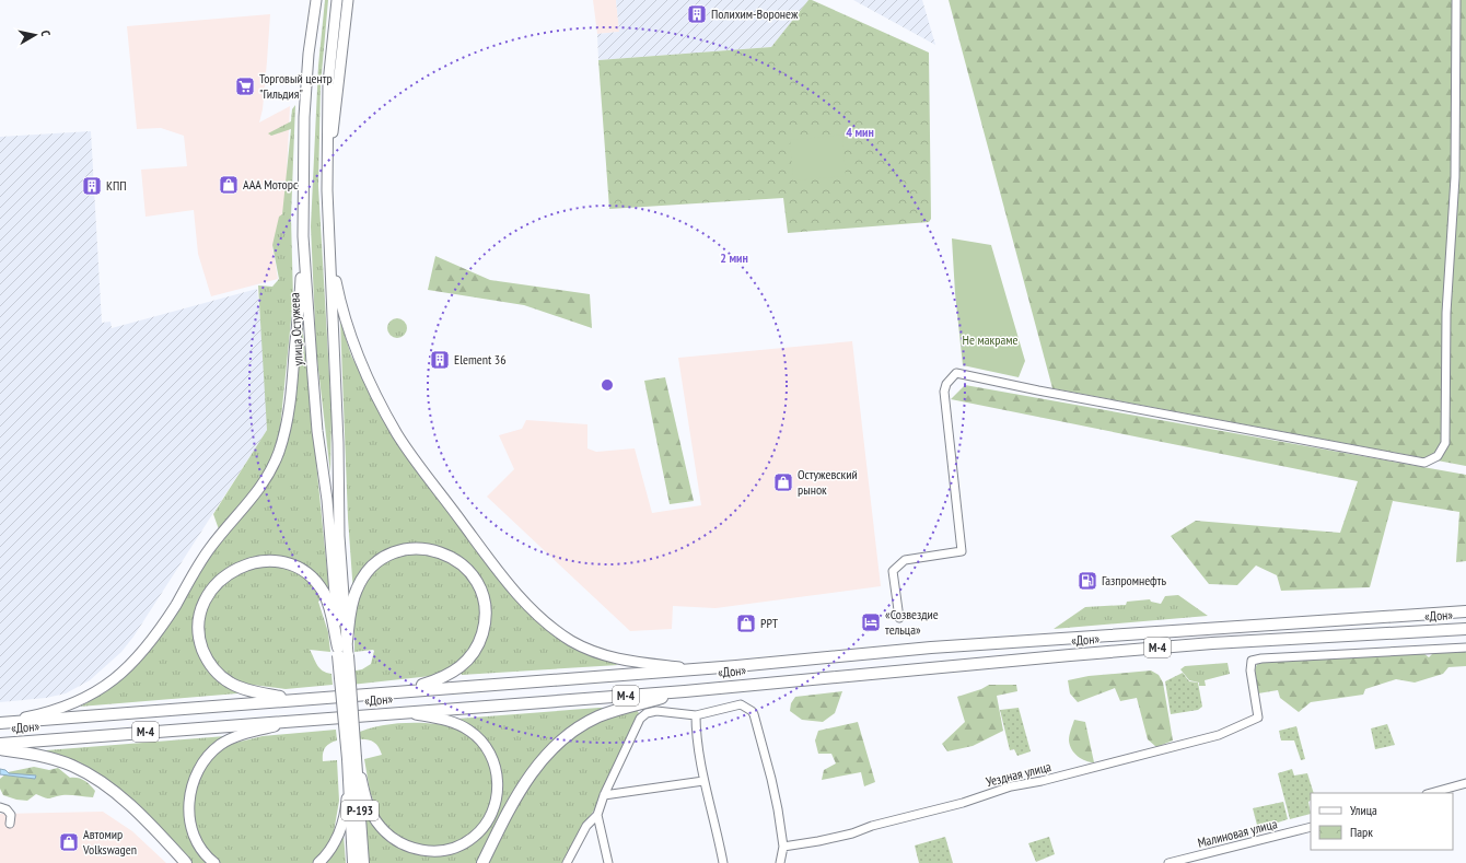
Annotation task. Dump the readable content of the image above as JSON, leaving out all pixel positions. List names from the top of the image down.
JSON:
{
  "streets": {
    "highway": ["«Дон»", "М-4", "Р-193"],
    "main road": ["улица Остужева"],
    "street": ["Уездная улица", "Малиновая улица"]
  },
  "crossings": [
    ["улица Остужева", "Р-193"]
  ],
  "parks": ["Не макраме"],
  "places": {
    "building": ["Полихим-Воронеж", "КПП", "Element 36"],
    "supermarket": ["Торговый центр \"Гильдия\""],
    "shop": [
      "ААА Моторс",
      "Остужевский рынок",
      "РРТ",
      "Автомир Volkswagen"
    ],
    "fuel station": ["Газпромнефть"],
    "hotel": ["«Созвездие тельца»"]
  },
  "legend": ["Улица", "Парк"],
  "north": "right",
  "rings": ["4 мин", "2 мин"]
}
